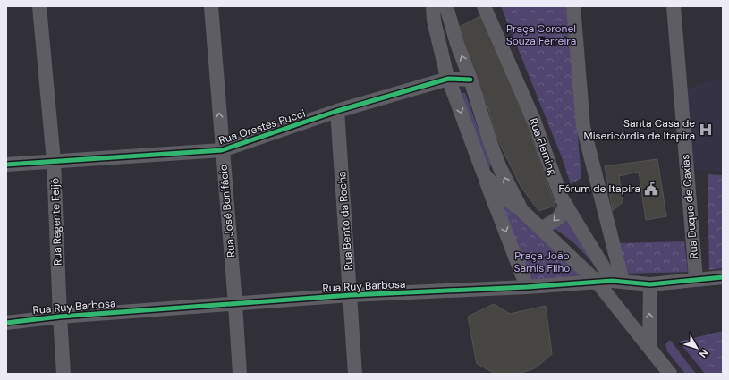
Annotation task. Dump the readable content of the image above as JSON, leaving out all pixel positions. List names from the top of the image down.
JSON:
{
  "streets": {
    "street": [
      "Rua Orestes Pucci",
      "Rua Fleming",
      "Rua Duque de Caxias",
      "Rua José Bonifácio",
      "Rua Bento da Rocha",
      "Rua Regente Feijó",
      "Rua Ruy Barbosa"
    ]
  },
  "crossings": [
    ["Rua Orestes Pucci", "Rua José Bonifácio"],
    ["Rua Orestes Pucci", "Rua Bento da Rocha"],
    ["Rua Orestes Pucci", "Rua Regente Feijó"],
    ["Rua Fleming", "Rua Ruy Barbosa"],
    ["Rua Duque de Caxias", "Rua Ruy Barbosa"],
    ["Rua José Bonifácio", "Rua Ruy Barbosa"],
    ["Rua Bento da Rocha", "Rua Ruy Barbosa"],
    ["Rua Regente Feijó", "Rua Ruy Barbosa"]
  ],
  "one_way": ["Rua José Bonifácio"],
  "parks": ["Praça Coronel Souza Ferreira", "Praça João Sarnis Filho"],
  "places": {
    "hospital": ["Santa Casa de Misericórdia de Itapira"],
    "public building": ["Fórum de Itapira"]
  },
  "north": "bottom right"
}
